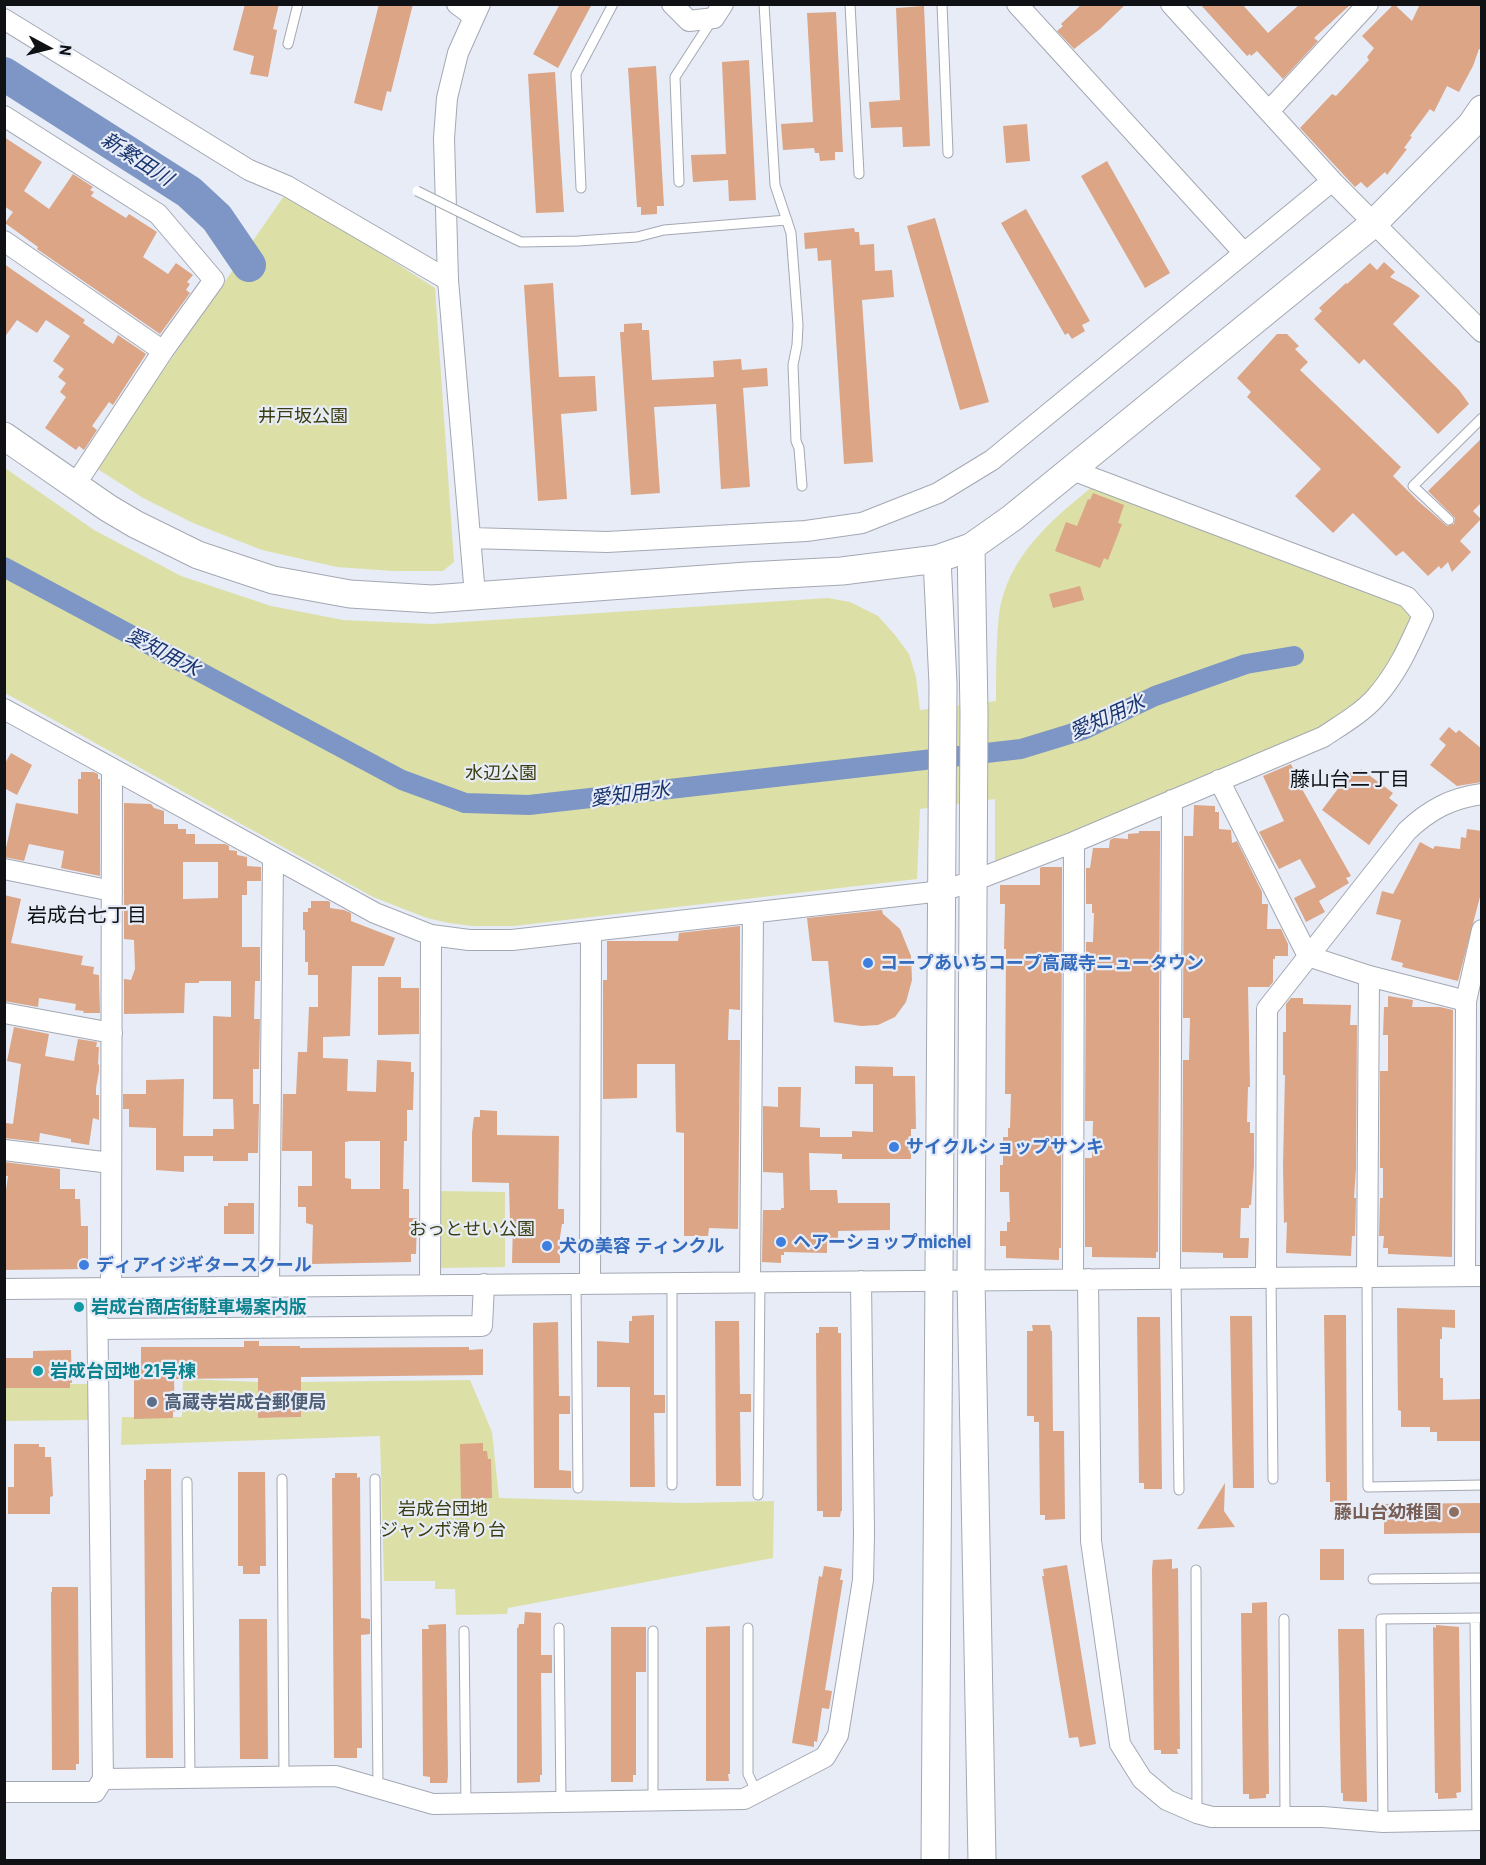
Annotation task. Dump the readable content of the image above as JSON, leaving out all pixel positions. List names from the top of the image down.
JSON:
{
  "districts": ["藤山台二丁目", "岩成台七丁目"],
  "water": ["新繁田川", "愛知用水"],
  "parks": [
    "井戸坂公園",
    "水辺公園",
    "おっとせい公園",
    "岩成台団地 ジャンボ滑り台"
  ],
  "places": [
    "コープあいちコープ高蔵寺ニュータウン",
    "サイクルショップサンキ",
    "ヘアーショップmichel",
    "犬の美容 ティンクル",
    "ディアイジギタースクール",
    "岩成台商店街駐車場案内版",
    "岩成台団地 21号棟",
    "高蔵寺岩成台郵便局",
    "藤山台幼稚園"
  ],
  "north": "right"
}
